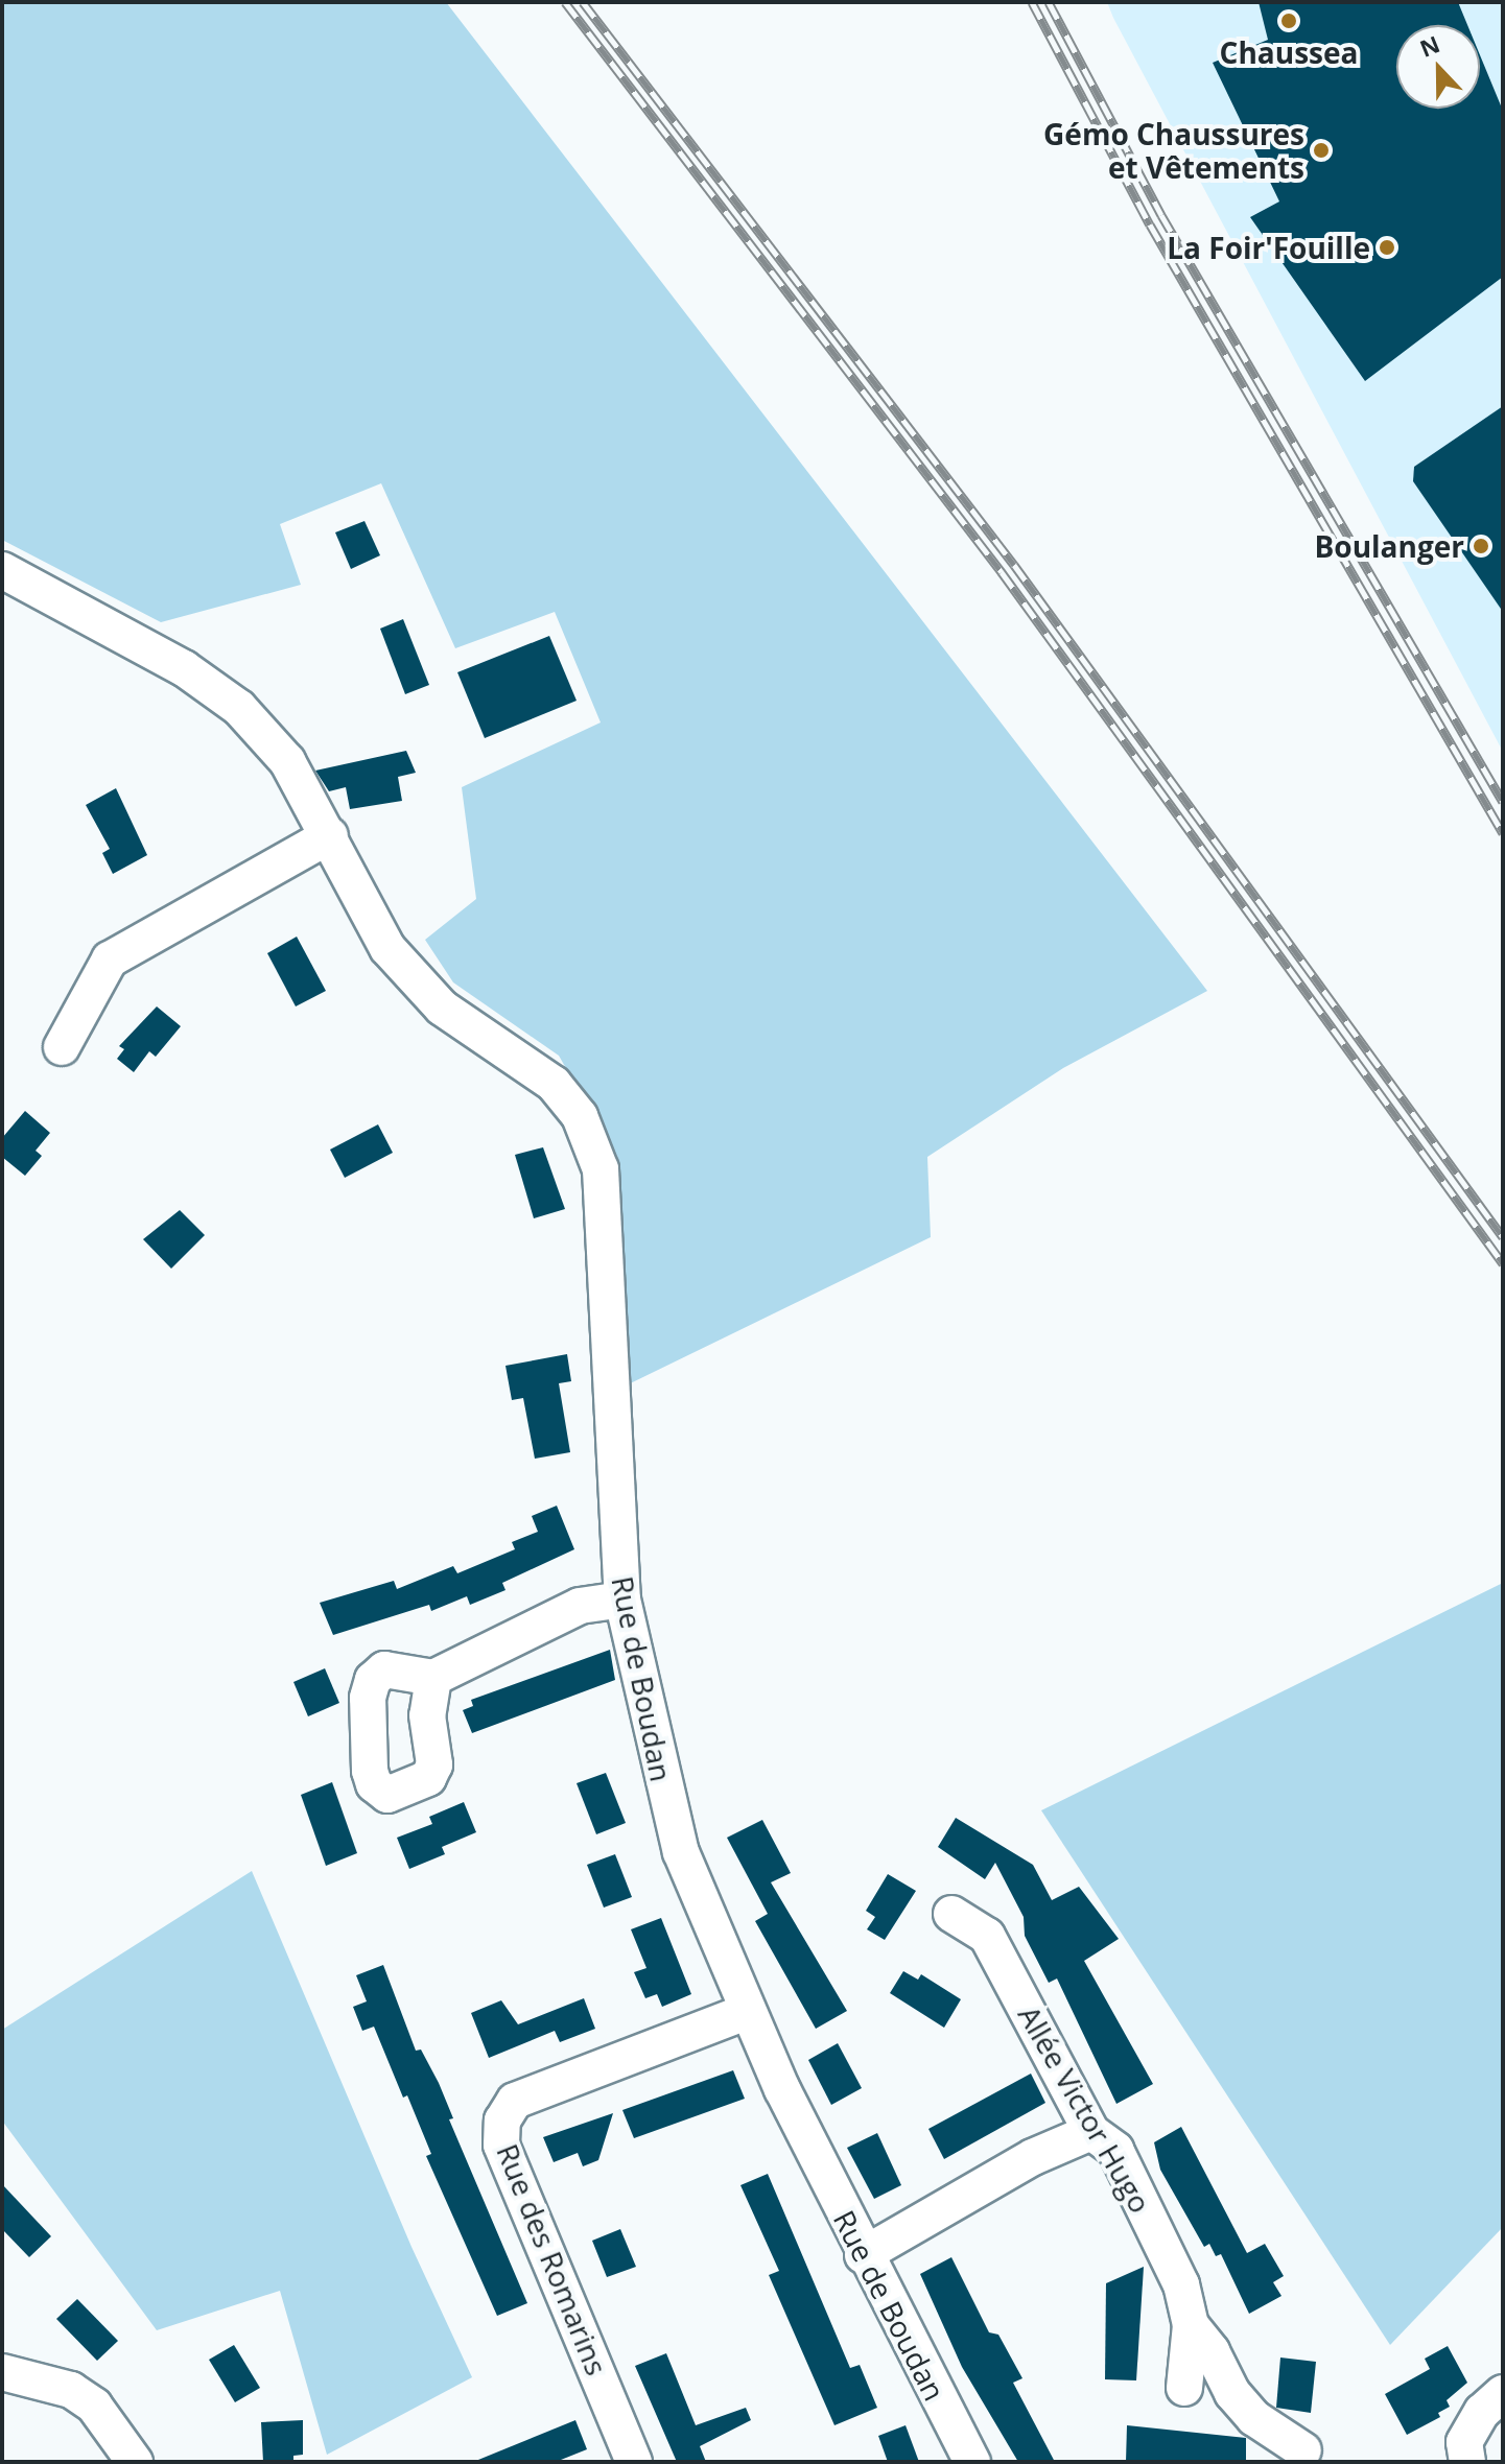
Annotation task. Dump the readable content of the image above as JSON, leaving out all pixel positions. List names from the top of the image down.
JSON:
{
  "streets": {
    "street": ["Rue de Boudan", "Allée Victor Hugo", "Rue des Romarins"]
  },
  "crossings": [
    ["Rue de Boudan", "Rue des Romarins"]
  ],
  "places": [
    "Chaussea",
    "Gémo Chaussures et Vêtements",
    "La Foir'Fouille",
    "Boulanger"
  ],
  "north": "top"
}
